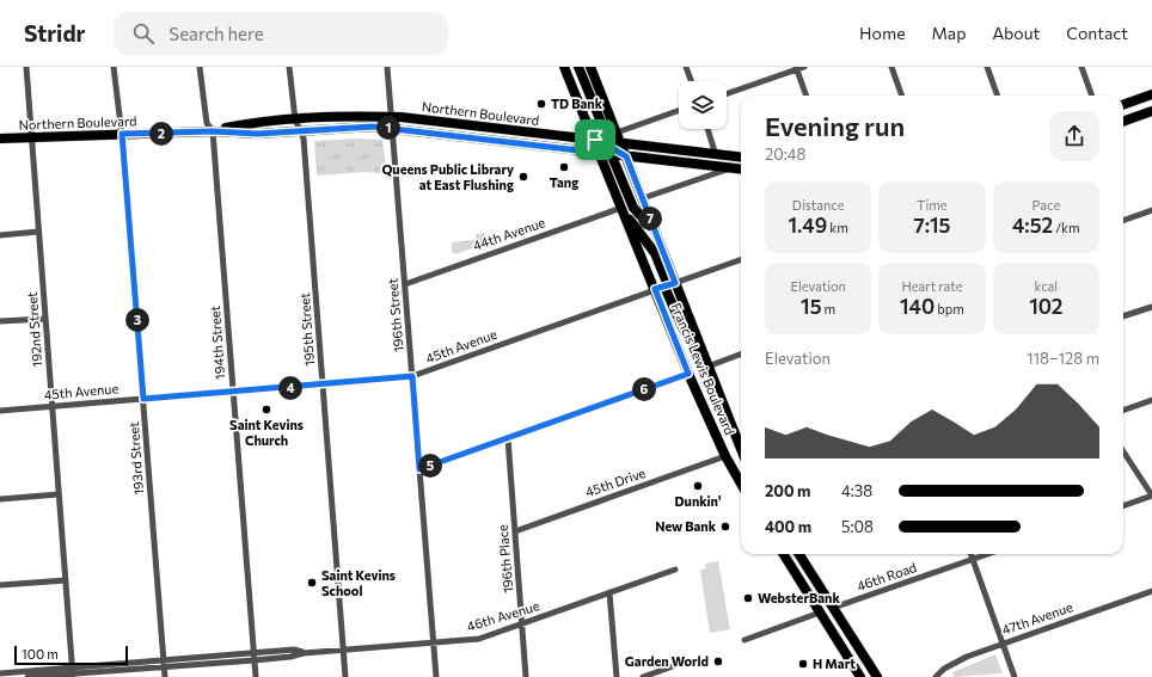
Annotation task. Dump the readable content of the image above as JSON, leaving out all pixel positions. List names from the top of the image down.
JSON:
{
  "streets": {
    "main road": ["Northern Boulevard", "Francis Lewis Boulevard"],
    "street": [
      "44th Avenue",
      "196th Street",
      "192nd Street",
      "195th Street",
      "194th Street",
      "45th Avenue",
      "193rd Street",
      "45th Drive",
      "196th Place",
      "46th Road",
      "46th Avenue",
      "47th Avenue"
    ]
  },
  "crossings": [
    ["Northern Boulevard", "196th Street"],
    ["Northern Boulevard", "192nd Street"],
    ["Northern Boulevard", "195th Street"],
    ["Northern Boulevard", "194th Street"],
    ["Northern Boulevard", "Francis Lewis Boulevard"],
    ["Northern Boulevard", "193rd Street"],
    ["44th Avenue", "196th Street"],
    ["44th Avenue", "Francis Lewis Boulevard"],
    ["196th Street", "45th Avenue"],
    ["196th Street", "46th Avenue"],
    ["192nd Street", "45th Avenue"],
    ["192nd Street", "46th Avenue"],
    ["195th Street", "45th Avenue"],
    ["195th Street", "46th Avenue"],
    ["194th Street", "45th Avenue"],
    ["194th Street", "46th Avenue"],
    ["45th Avenue", "Francis Lewis Boulevard"],
    ["45th Avenue", "193rd Street"],
    ["Francis Lewis Boulevard", "45th Drive"],
    ["193rd Street", "46th Avenue"],
    ["45th Drive", "196th Place"],
    ["196th Place", "46th Avenue"]
  ],
  "places": [
    "TD Bank",
    "Tang",
    "Queens Public Library at East Flushing",
    "Saint Kevins Church",
    "Dunkin'",
    "New Bank",
    "Saint Kevins School",
    "WebsterBank",
    "Garden World",
    "H Mart"
  ],
  "scale_bar": "100 m",
  "page": {
    "header": "Stridr",
    "search": "Search here",
    "nav": [
      "Home",
      "Map",
      "About",
      "Contact"
    ],
    "heading": ["Evening run", "20:48"],
    "pins": [
      "1",
      "2",
      "7",
      "3",
      "4",
      "6",
      "5"
    ],
    "stats": [
      ["Distance", "1.49 km"],
      ["Time", "7:15"],
      ["Pace", "4:52 /km"],
      ["Elevation", "15 m"],
      ["Heart rate", "140 bpm"],
      ["kcal", "102"]
    ],
    "chart": ["Elevation", "118–128 m"],
    "list": [
      {
        "name": "200 m",
        "note": "4:38"
      },
      {
        "name": "400 m",
        "note": "5:08"
      }
    ],
    "scale": "100 m"
  }
}
